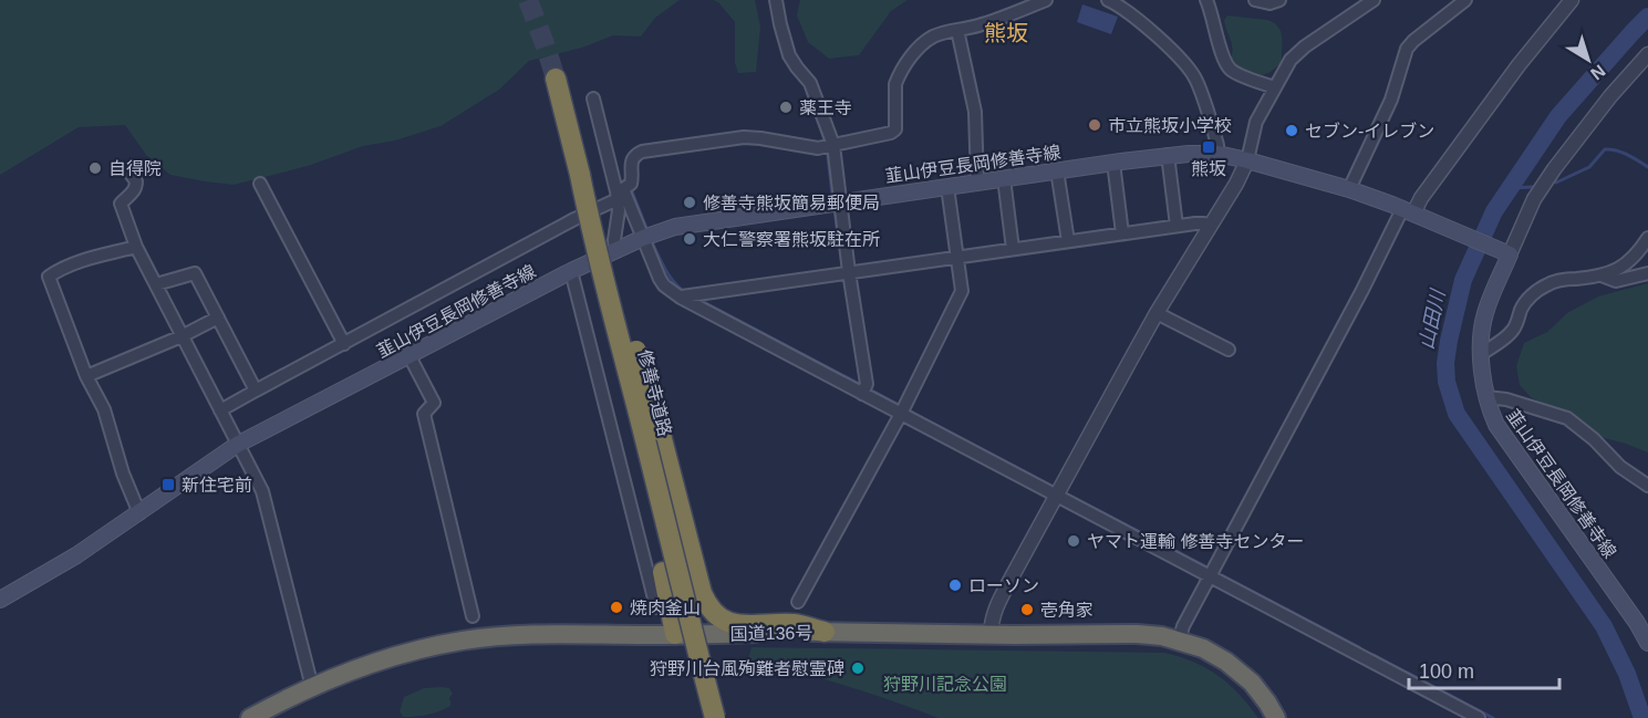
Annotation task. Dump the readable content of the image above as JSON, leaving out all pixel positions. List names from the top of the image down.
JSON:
{
  "streets": {
    "highway": ["修善寺道路", "国道136号"],
    "main road": ["韮山伊豆長岡修善寺線"]
  },
  "districts": ["熊坂"],
  "water": ["山田川"],
  "parks": ["狩野川記念公園"],
  "places": {
    "other": [
      "薬王寺",
      "市立熊坂小学校",
      "セブン-イレブン",
      "自得院",
      "修善寺熊坂簡易郵便局",
      "大仁警察署熊坂駐在所",
      "ヤマト運輸 修善寺センター",
      "ローソン",
      "焼肉釜山",
      "壱角家",
      "狩野川台風殉難者慰霊碑"
    ],
    "transit": ["熊坂", "新住宅前"]
  },
  "scale_bar": "100 m",
  "north": "bottom right"
}
